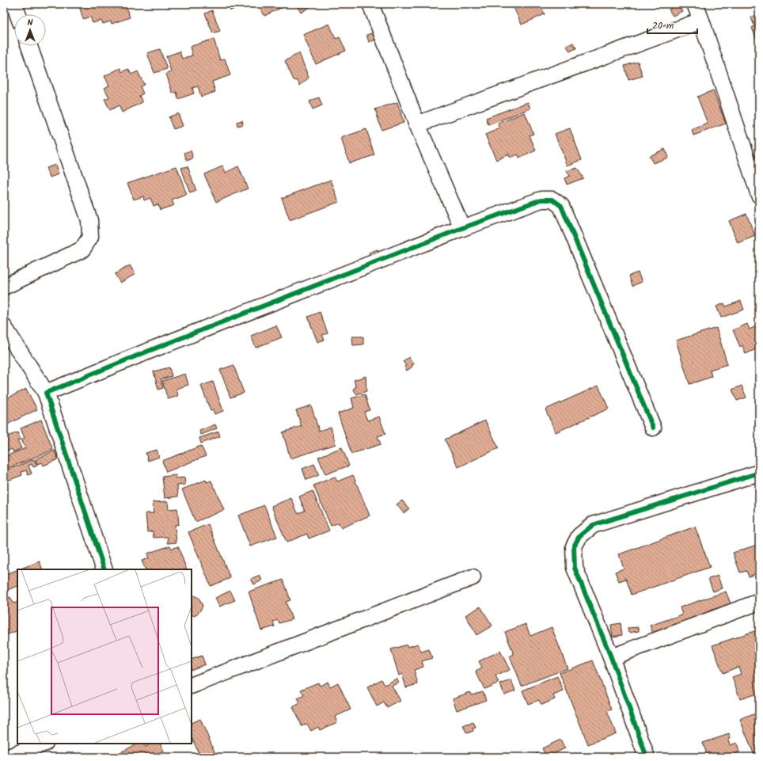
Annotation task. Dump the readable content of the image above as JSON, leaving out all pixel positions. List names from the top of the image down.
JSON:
{
  "scale_bar": "20 m",
  "north": "top"
}
